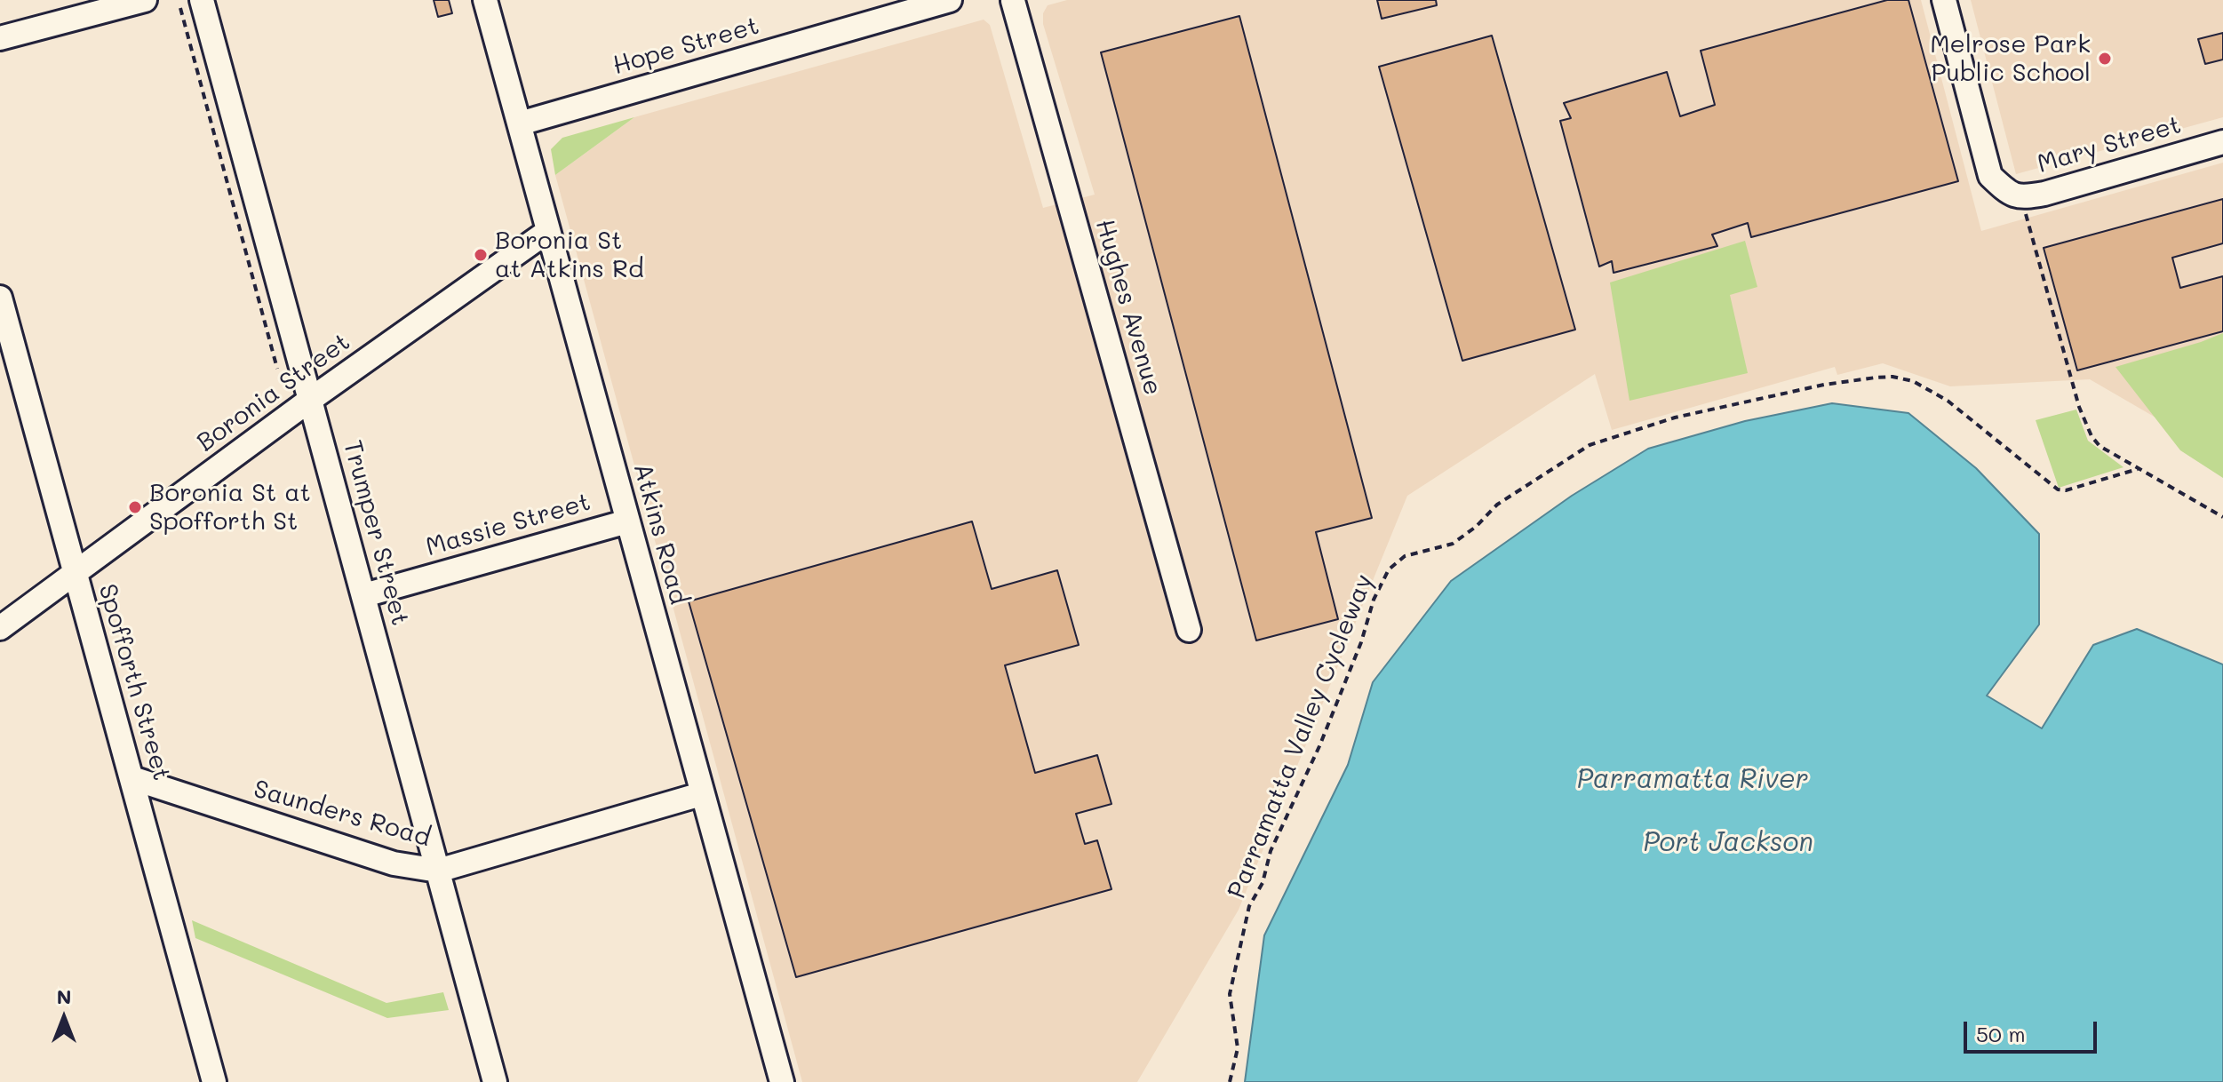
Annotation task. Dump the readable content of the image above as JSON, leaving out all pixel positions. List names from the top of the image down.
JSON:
{
  "streets": {
    "street": [
      "Hope Street",
      "Mary Street",
      "Hughes Avenue",
      "Boronia Street",
      "Massie Street",
      "Trumper Street",
      "Atkins Road",
      "Spofforth Street",
      "Saunders Road"
    ],
    "path": ["Parramatta Valley Cycleway"]
  },
  "crossings": [
    ["Hope Street", "Atkins Road"],
    ["Boronia Street", "Trumper Street"],
    ["Boronia Street", "Atkins Road"],
    ["Boronia Street", "Spofforth Street"],
    ["Massie Street", "Trumper Street"],
    ["Massie Street", "Atkins Road"],
    ["Trumper Street", "Saunders Road"],
    ["Atkins Road", "Saunders Road"],
    ["Spofforth Street", "Saunders Road"]
  ],
  "water": ["Parramatta River", "Port Jackson"],
  "places": ["Melrose Park Public School", "Boronia St at Atkins Rd", "Boronia St at Spofforth St"],
  "scale_bar": "50 m",
  "north": "top"
}
